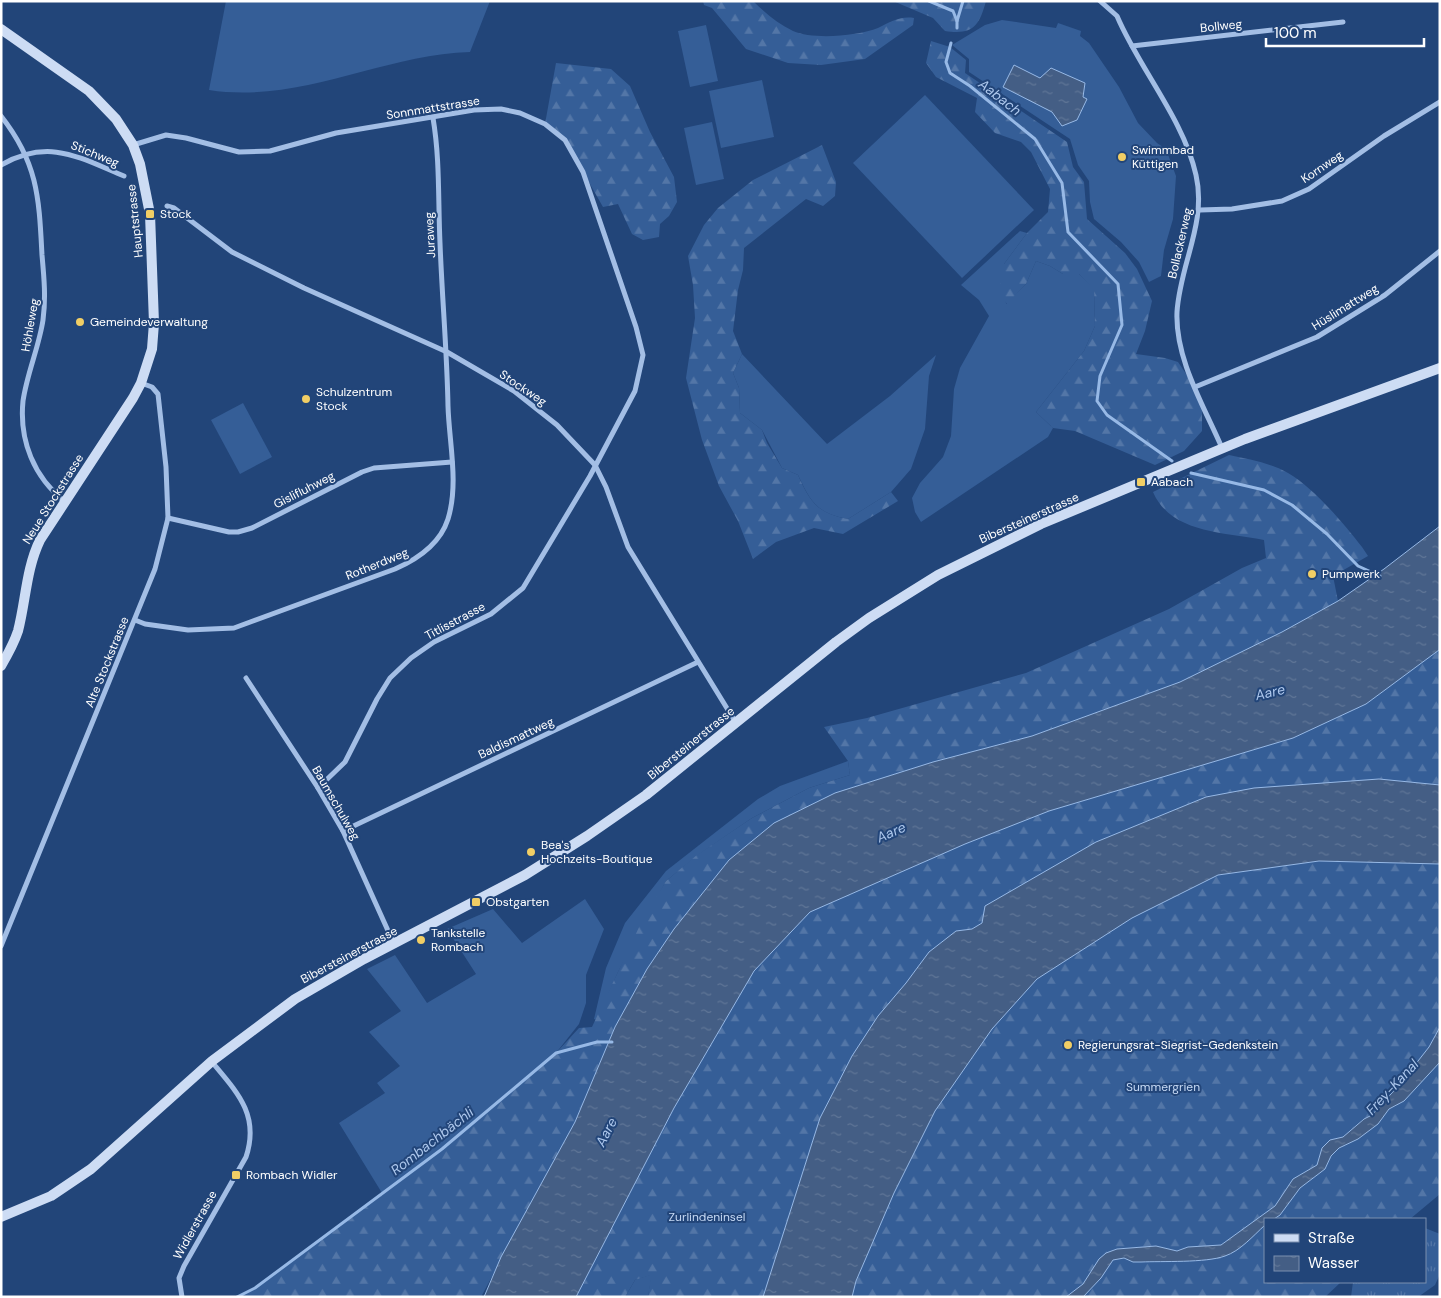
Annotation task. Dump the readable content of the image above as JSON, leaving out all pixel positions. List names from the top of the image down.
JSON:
{
  "streets": {
    "main road": ["Hauptstrasse", "Neue Stockstrasse", "Bibersteinerstrasse"],
    "street": [
      "Bollweg",
      "Sonnmattstrasse",
      "Stichweg",
      "Kornweg",
      "Juraweg",
      "Bollackerweg",
      "Hüslimattweg",
      "Höhleweg",
      "Stockweg",
      "Gislifluhweg",
      "Rotherdweg",
      "Titlisstrasse",
      "Alte Stockstrasse",
      "Baldismattweg",
      "Baumschulweg",
      "Widlerstrasse"
    ]
  },
  "crossings": [
    ["Bollweg", "Bollackerweg"],
    ["Sonnmattstrasse", "Hauptstrasse"],
    ["Sonnmattstrasse", "Juraweg"],
    ["Sonnmattstrasse", "Stockweg"],
    ["Sonnmattstrasse", "Titlisstrasse"],
    ["Stichweg", "Höhleweg"],
    ["Kornweg", "Bollackerweg"],
    ["Hauptstrasse", "Neue Stockstrasse"],
    ["Hauptstrasse", "Alte Stockstrasse"],
    ["Juraweg", "Stockweg"],
    ["Juraweg", "Rotherdweg"],
    ["Bollackerweg", "Hüslimattweg"],
    ["Bollackerweg", "Bibersteinerstrasse"],
    ["Höhleweg", "Neue Stockstrasse"],
    ["Stockweg", "Bibersteinerstrasse"],
    ["Stockweg", "Rotherdweg"],
    ["Stockweg", "Titlisstrasse"],
    ["Stockweg", "Baldismattweg"],
    ["Gislifluhweg", "Rotherdweg"],
    ["Gislifluhweg", "Alte Stockstrasse"],
    ["Neue Stockstrasse", "Alte Stockstrasse"],
    ["Bibersteinerstrasse", "Baumschulweg"],
    ["Bibersteinerstrasse", "Widlerstrasse"],
    ["Rotherdweg", "Alte Stockstrasse"],
    ["Titlisstrasse", "Baumschulweg"],
    ["Baldismattweg", "Baumschulweg"]
  ],
  "water": [
    "Aabach",
    "Aare",
    "Frey-Kanal",
    "Rombachbächli"
  ],
  "parks": ["Summergrien", "Zurlindeninsel"],
  "places": {
    "other": [
      "Swimmbad Küttigen",
      "Gemeindeverwaltung",
      "Schulzentrum Stock",
      "Pumpwerk",
      "Bea's Hochzeits-Boutique",
      "Tankstelle Rombach",
      "Regierungsrat-Siegrist-Gedenkstein"
    ],
    "transit": [
      "Stock",
      "Aabach",
      "Obstgarten",
      "Rombach Widler"
    ]
  },
  "legend": ["Straße", "Wasser"],
  "scale_bar": "100 m"
}
